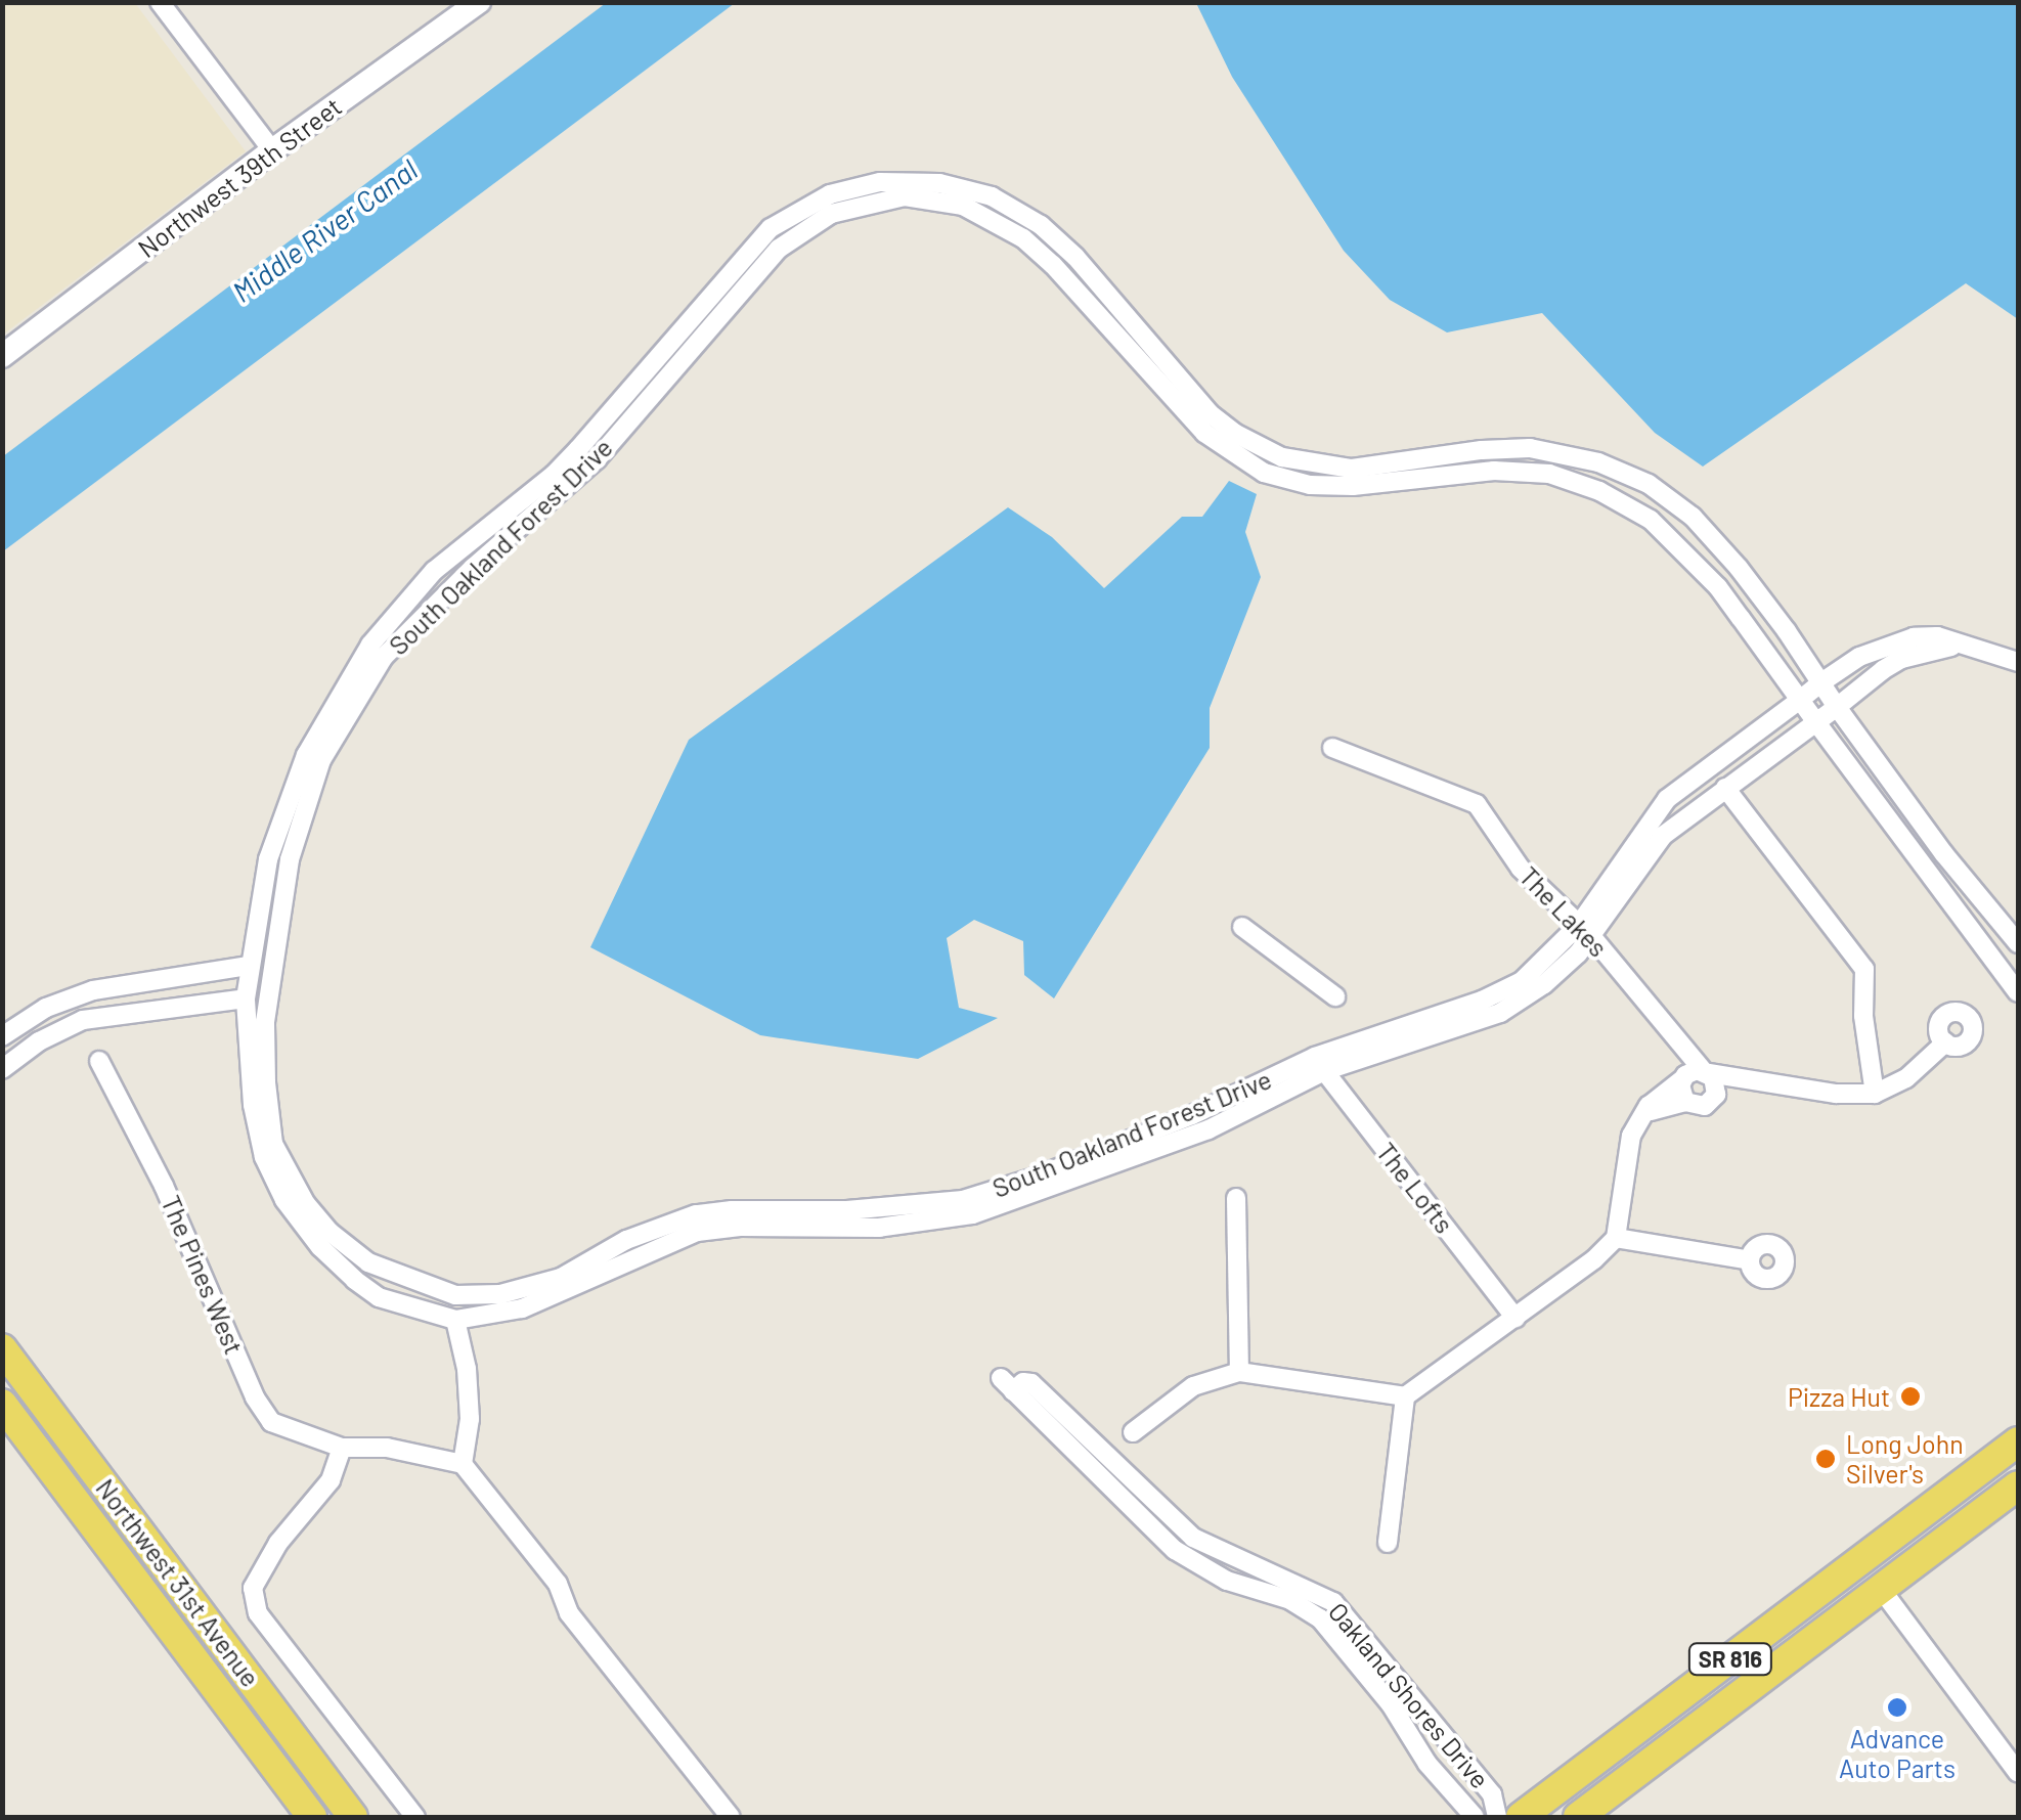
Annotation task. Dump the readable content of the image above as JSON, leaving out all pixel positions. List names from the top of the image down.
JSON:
{
  "streets": {
    "main road": ["Northwest 31st Avenue", "SR 816"],
    "street": [
      "Northwest 39th Street",
      "South Oakland Forest Drive",
      "The Lakes",
      "The Lofts",
      "The Pines West",
      "Oakland Shores Drive"
    ]
  },
  "crossings": [
    ["South Oakland Forest Drive", "The Lakes"],
    ["South Oakland Forest Drive", "The Lofts"]
  ],
  "water": ["Middle River Canal"],
  "places": ["Pizza Hut", "Long John Silver's", "Advance Auto Parts"]
}
